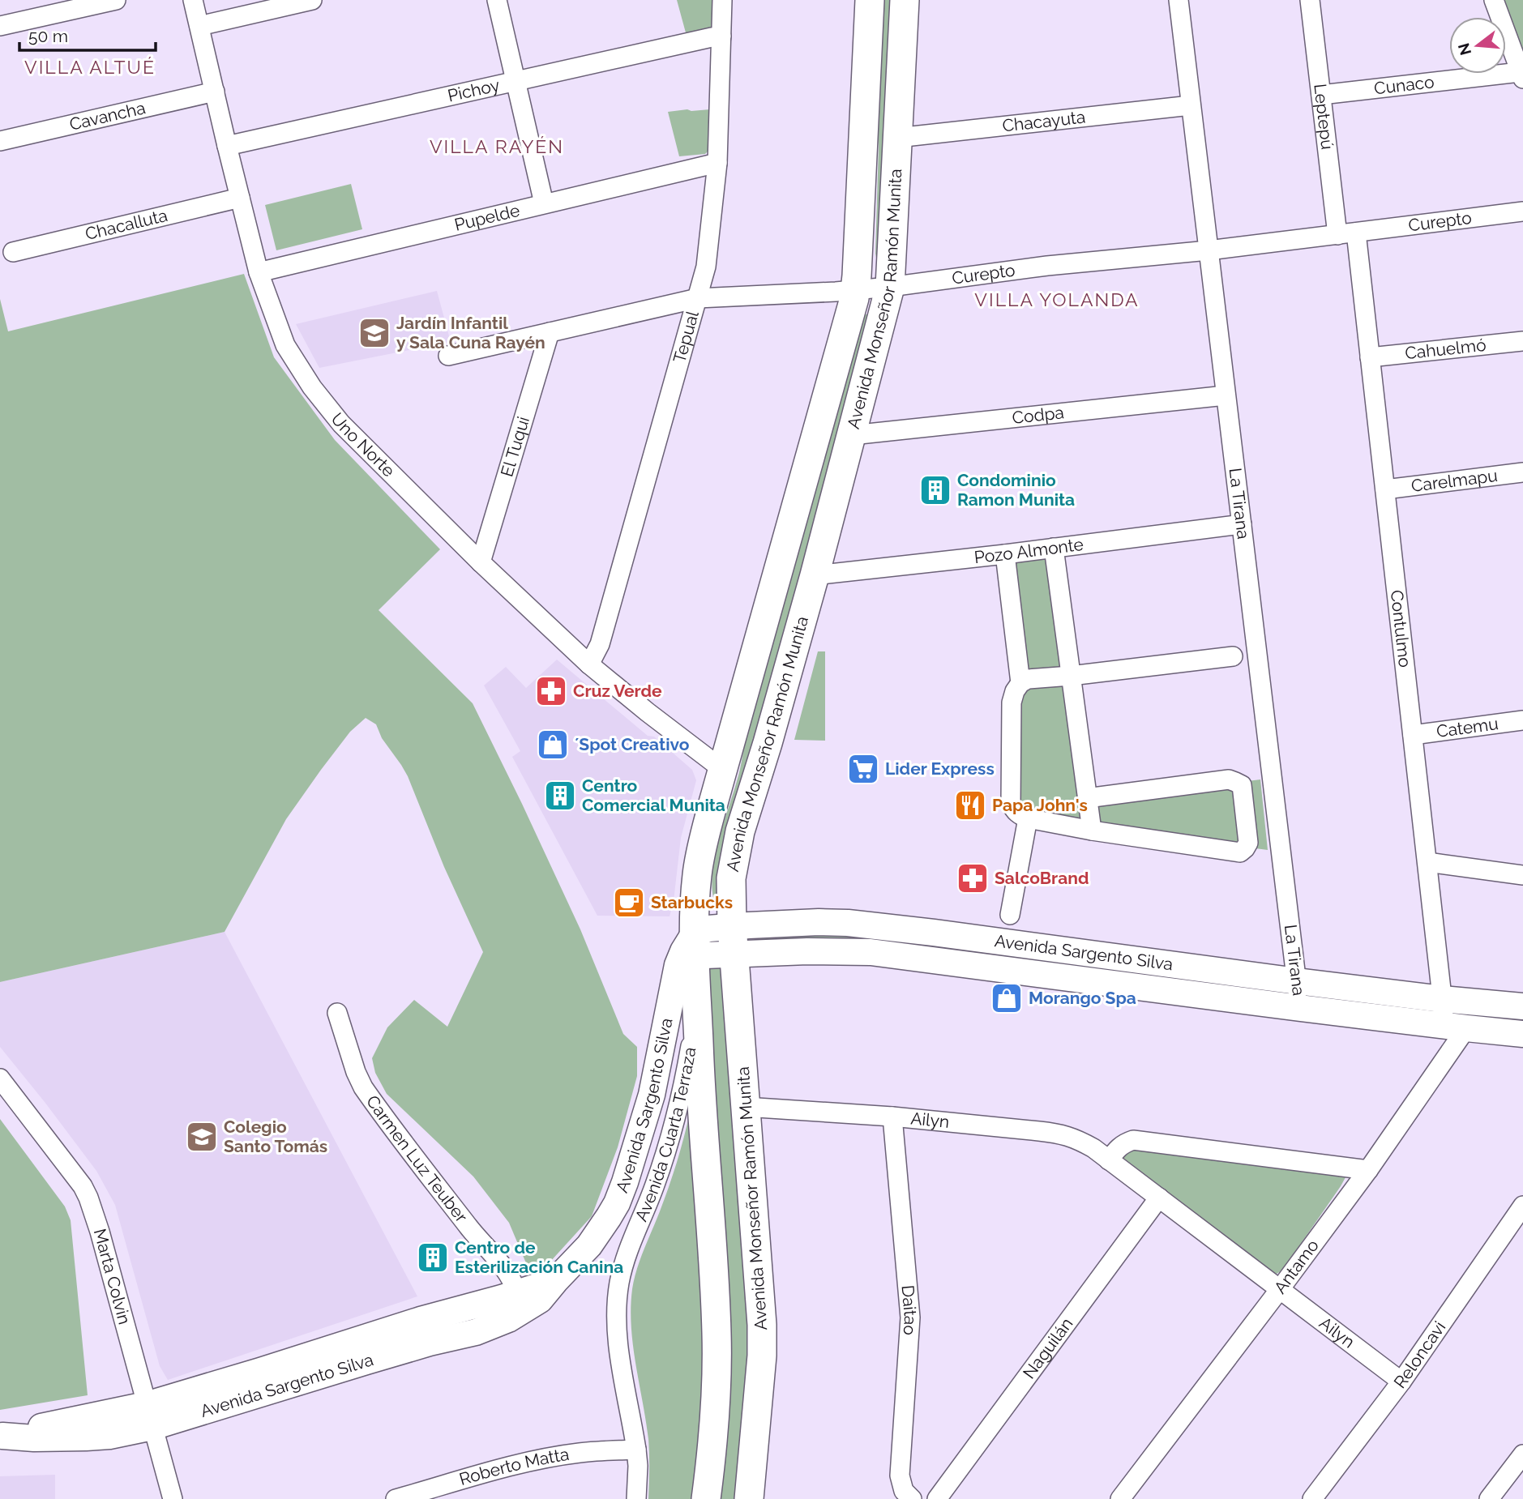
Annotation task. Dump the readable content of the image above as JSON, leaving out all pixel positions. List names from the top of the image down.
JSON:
{
  "streets": {
    "main road": ["Avenida Monseñor Ramón Munita", "Avenida Sargento Silva"],
    "street": [
      "Cunaco",
      "Pichoy",
      "Cavancha",
      "Leptepú",
      "Chacayuta",
      "Pupelde",
      "Curepto",
      "Chacalluta",
      "Tepual",
      "Cahuelmó",
      "Codpa",
      "Uno Norte",
      "El Tuqui",
      "Carelmapu",
      "La Tirana",
      "Pozo Almonte",
      "Contulmo",
      "Catemu",
      "Ailyn",
      "Avenida Cuarta Terraza",
      "Carmen Luz Teuber",
      "Antamo",
      "Marta Colvin",
      "Daitao",
      "Naguilán",
      "Reloncavi",
      "Roberto Matta"
    ]
  },
  "crossings": [
    ["Cunaco", "Leptepú"],
    ["Pichoy", "Tepual"],
    ["Pichoy", "Uno Norte"],
    ["Cavancha", "Uno Norte"],
    ["Leptepú", "Curepto"],
    ["Chacayuta", "Avenida Monseñor Ramón Munita"],
    ["Chacayuta", "La Tirana"],
    ["Pupelde", "Tepual"],
    ["Pupelde", "Uno Norte"],
    ["Curepto", "Avenida Monseñor Ramón Munita"],
    ["Curepto", "Tepual"],
    ["Curepto", "El Tuqui"],
    ["Curepto", "La Tirana"],
    ["Curepto", "Contulmo"],
    ["Chacalluta", "Uno Norte"],
    ["Avenida Monseñor Ramón Munita", "Codpa"],
    ["Avenida Monseñor Ramón Munita", "Uno Norte"],
    ["Avenida Monseñor Ramón Munita", "Pozo Almonte"],
    ["Avenida Monseñor Ramón Munita", "Avenida Sargento Silva"],
    ["Avenida Monseñor Ramón Munita", "Ailyn"],
    ["Avenida Monseñor Ramón Munita", "Avenida Cuarta Terraza"],
    ["Tepual", "Uno Norte"],
    ["Cahuelmó", "Contulmo"],
    ["Codpa", "La Tirana"],
    ["Uno Norte", "El Tuqui"],
    ["Carelmapu", "Contulmo"],
    ["La Tirana", "Pozo Almonte"],
    ["La Tirana", "Avenida Sargento Silva"],
    ["Contulmo", "Catemu"],
    ["Contulmo", "Avenida Sargento Silva"],
    ["Contulmo", "Antamo"],
    ["Avenida Sargento Silva", "Carmen Luz Teuber"],
    ["Avenida Sargento Silva", "Antamo"],
    ["Avenida Sargento Silva", "Marta Colvin"],
    ["Ailyn", "Antamo"],
    ["Ailyn", "Daitao"],
    ["Ailyn", "Naguilán"],
    ["Ailyn", "Reloncavi"],
    ["Avenida Cuarta Terraza", "Roberto Matta"]
  ],
  "districts": ["VILLA ALTUÉ", "VILLA RAYÉN", "VILLA YOLANDA"],
  "places": {
    "school or university": ["Jardín Infantil y Sala Cuna Rayén", "Colegio Santo Tomás"],
    "building": ["Condominio Ramon Munita", "Centro Comercial Munita", "Centro de Esterilización Canina"],
    "pharmacy": ["Cruz Verde", "SalcoBrand"],
    "shop": ["´Spot Creativo", "Morango Spa"],
    "supermarket": ["Lider Express"],
    "restaurant": ["Papa John's"],
    "cafe": ["Starbucks"]
  },
  "scale_bar": "50 m",
  "north": "left"
}
